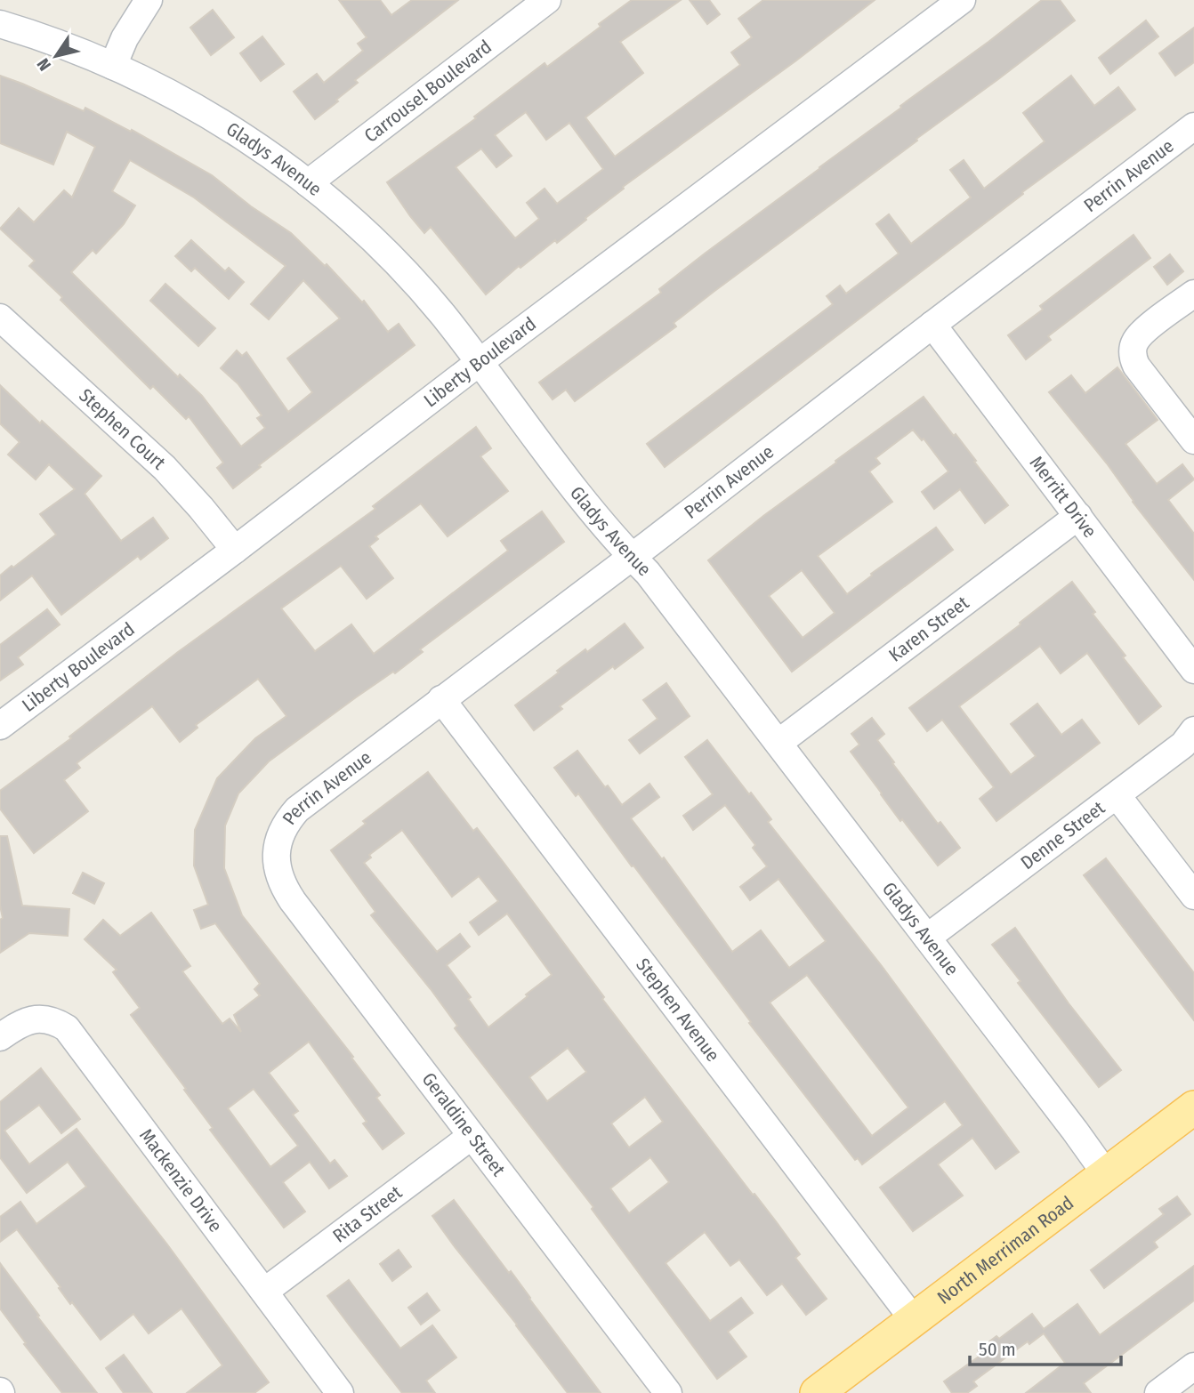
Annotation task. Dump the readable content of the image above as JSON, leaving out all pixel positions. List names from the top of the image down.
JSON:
{
  "streets": {
    "main road": ["North Merriman Road"],
    "street": [
      "Carrousel Boulevard",
      "Gladys Avenue",
      "Perrin Avenue",
      "Liberty Boulevard",
      "Stephen Court",
      "Merritt Drive",
      "Karen Street",
      "Denne Street",
      "Stephen Avenue",
      "Geraldine Street",
      "Mackenzie Drive",
      "Rita Street"
    ]
  },
  "crossings": [
    ["Carrousel Boulevard", "Gladys Avenue"],
    ["Gladys Avenue", "Perrin Avenue"],
    ["Gladys Avenue", "Liberty Boulevard"],
    ["Gladys Avenue", "Karen Street"],
    ["Gladys Avenue", "Denne Street"],
    ["Gladys Avenue", "North Merriman Road"],
    ["Perrin Avenue", "Merritt Drive"],
    ["Perrin Avenue", "Stephen Avenue"],
    ["Perrin Avenue", "Geraldine Street"],
    ["Liberty Boulevard", "Stephen Court"],
    ["Merritt Drive", "Karen Street"],
    ["Stephen Avenue", "North Merriman Road"],
    ["Geraldine Street", "Rita Street"],
    ["Mackenzie Drive", "Rita Street"]
  ],
  "scale_bar": "50 m",
  "north": "bottom left"
}
